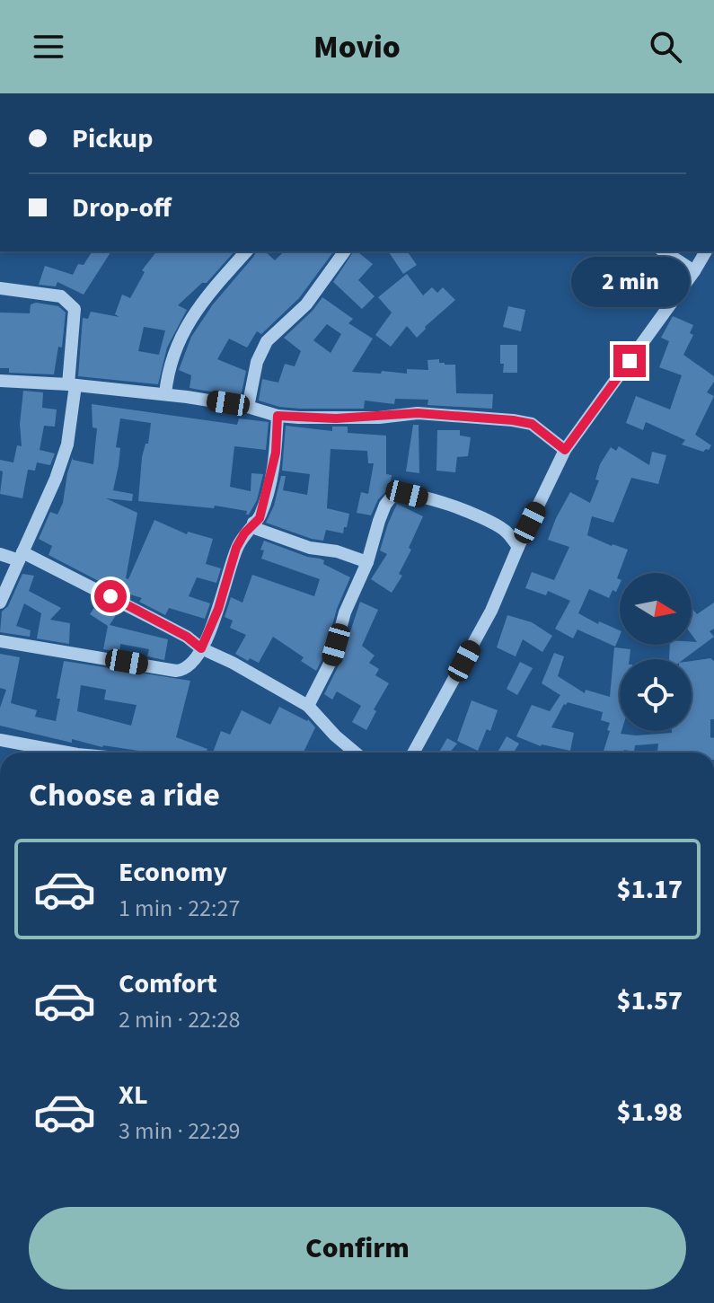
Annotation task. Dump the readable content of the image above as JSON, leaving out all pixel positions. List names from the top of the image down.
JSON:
{
  "north": "right",
  "page": {
    "header": "Movio",
    "banner": ["Pickup", "Drop-off"],
    "bubble": "2 min",
    "heading": "Choose a ride",
    "list": [
      {
        "name": "Economy",
        "note": "1 min · 22:27",
        "value": "$1.17"
      },
      {
        "name": "Comfort",
        "note": "2 min · 22:28",
        "value": "$1.57"
      },
      {
        "name": "XL",
        "note": "3 min · 22:29",
        "value": "$1.98"
      }
    ],
    "buttons": "Confirm"
  }
}
